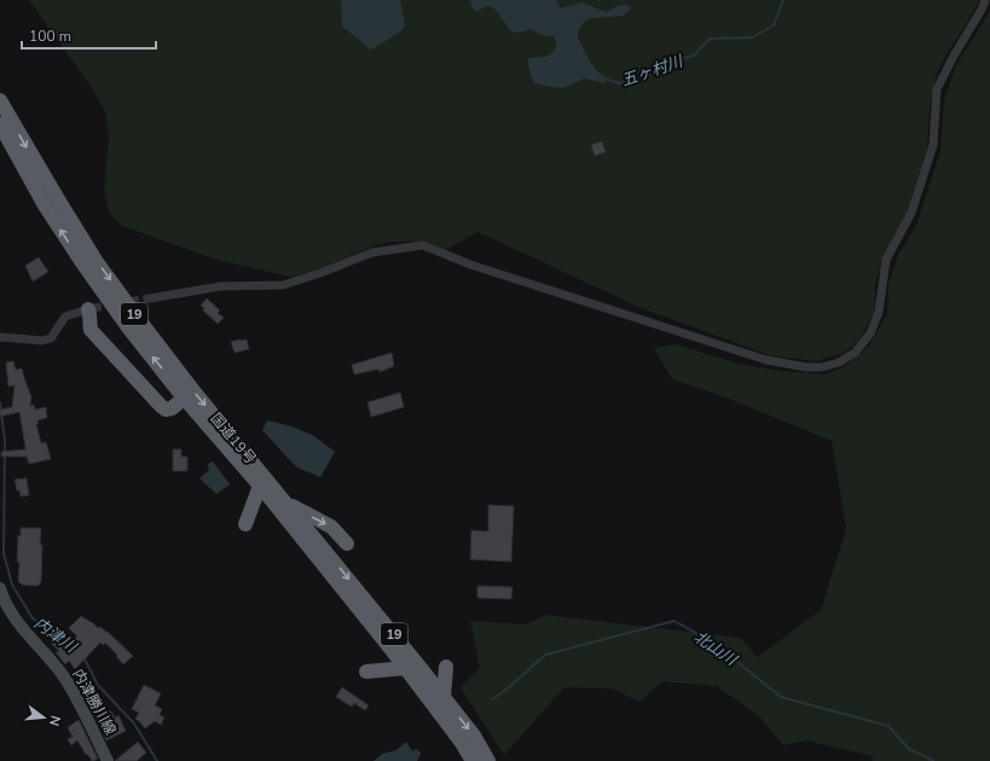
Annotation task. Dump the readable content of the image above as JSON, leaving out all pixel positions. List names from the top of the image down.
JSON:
{
  "streets": {
    "highway": ["19", "国道19号"],
    "main road": ["内津勝川線"]
  },
  "water": ["五ヶ村川", "内津川", "北山川"],
  "scale_bar": "100 m",
  "north": "right"
}
